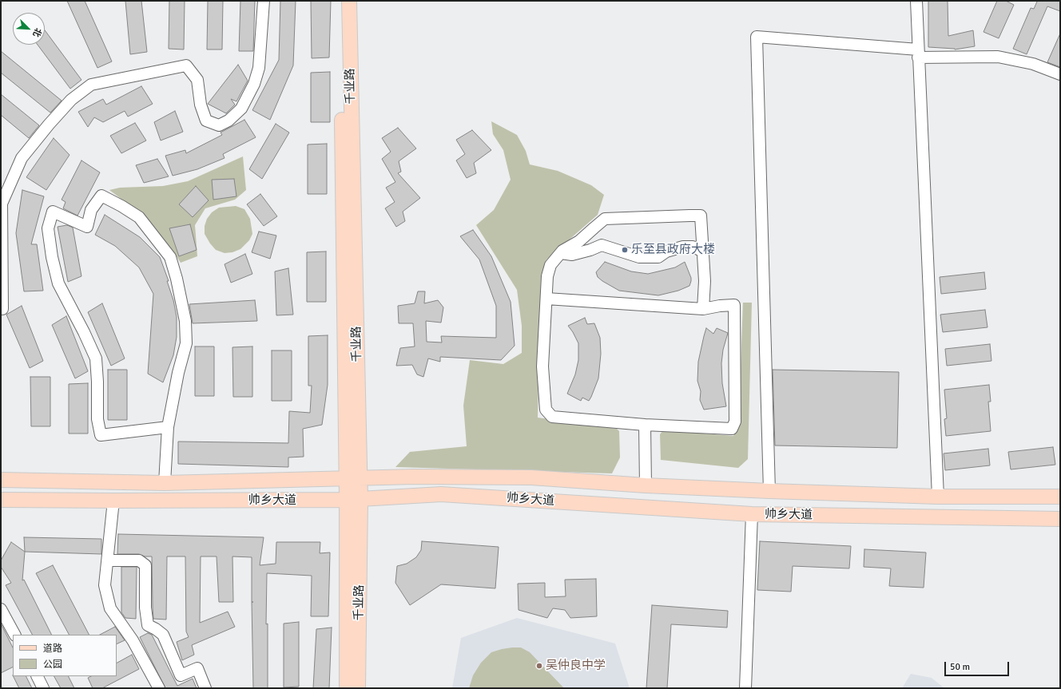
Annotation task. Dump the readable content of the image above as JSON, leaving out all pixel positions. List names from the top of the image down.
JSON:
{
  "streets": {
    "main road": ["千业路", "帅乡大道"]
  },
  "crossings": [
    ["千业路", "帅乡大道"]
  ],
  "places": ["乐至县政府大楼", "吴仲良中学"],
  "legend": ["道路", "公园"],
  "scale_bar": "50 m",
  "north": "bottom right"
}
